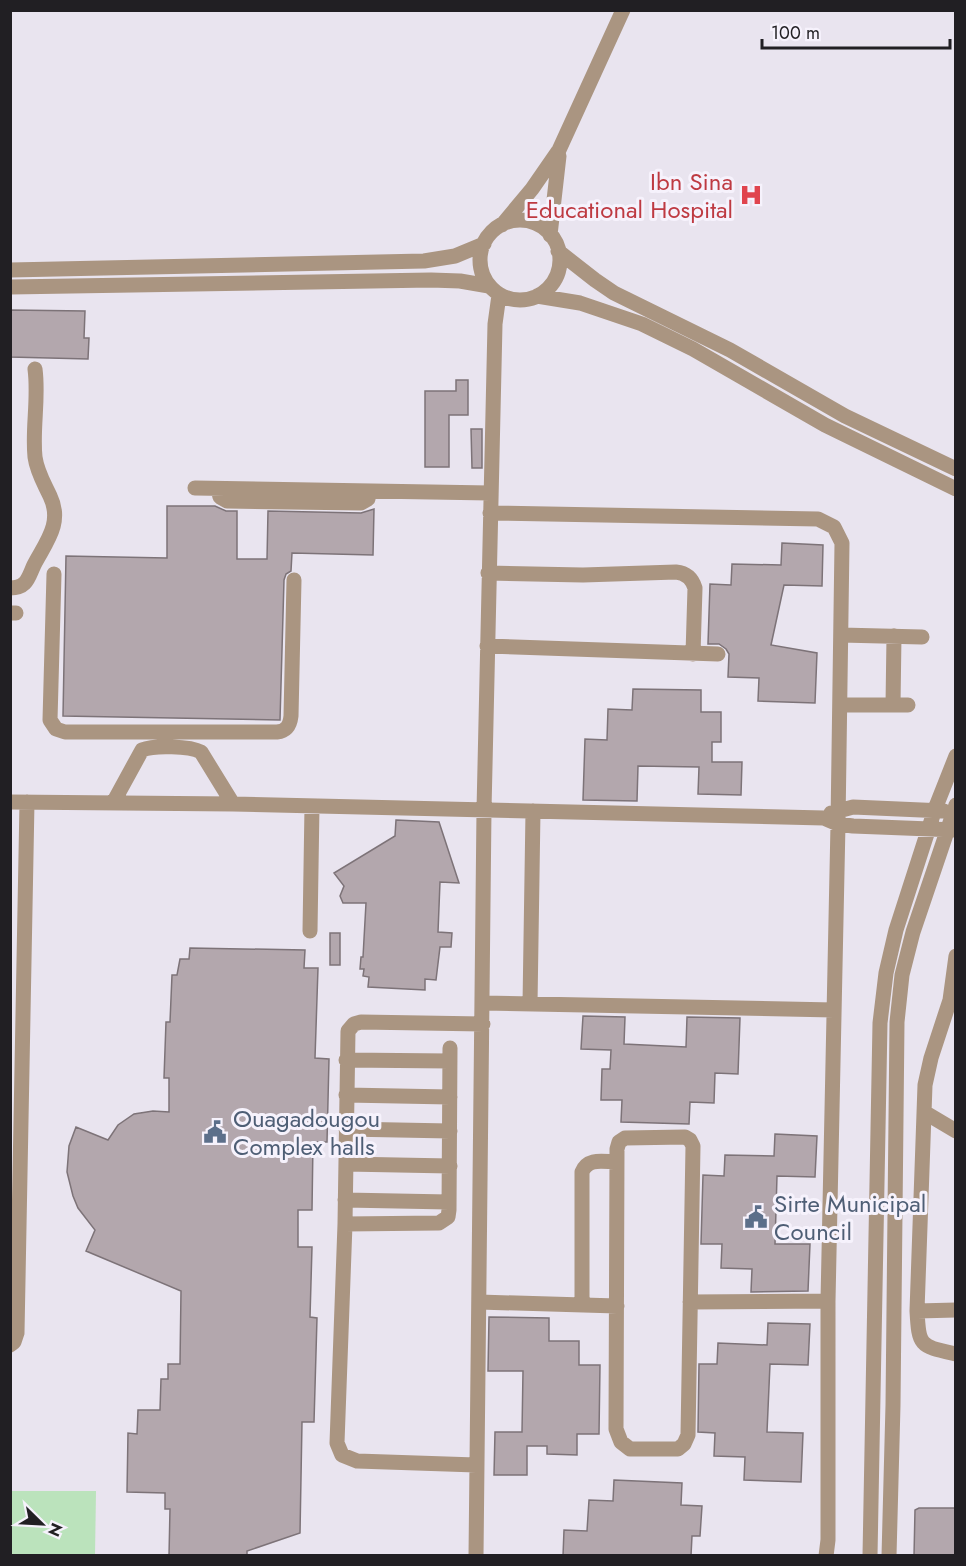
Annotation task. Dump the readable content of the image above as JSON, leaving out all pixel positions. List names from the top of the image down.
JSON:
{
  "places": {
    "hospital": ["Ibn Sina Educational Hospital"],
    "public building": ["Ouagadougou Complex halls", "Sirte Municipal Council"]
  },
  "scale_bar": "100 m",
  "north": "bottom right"
}
